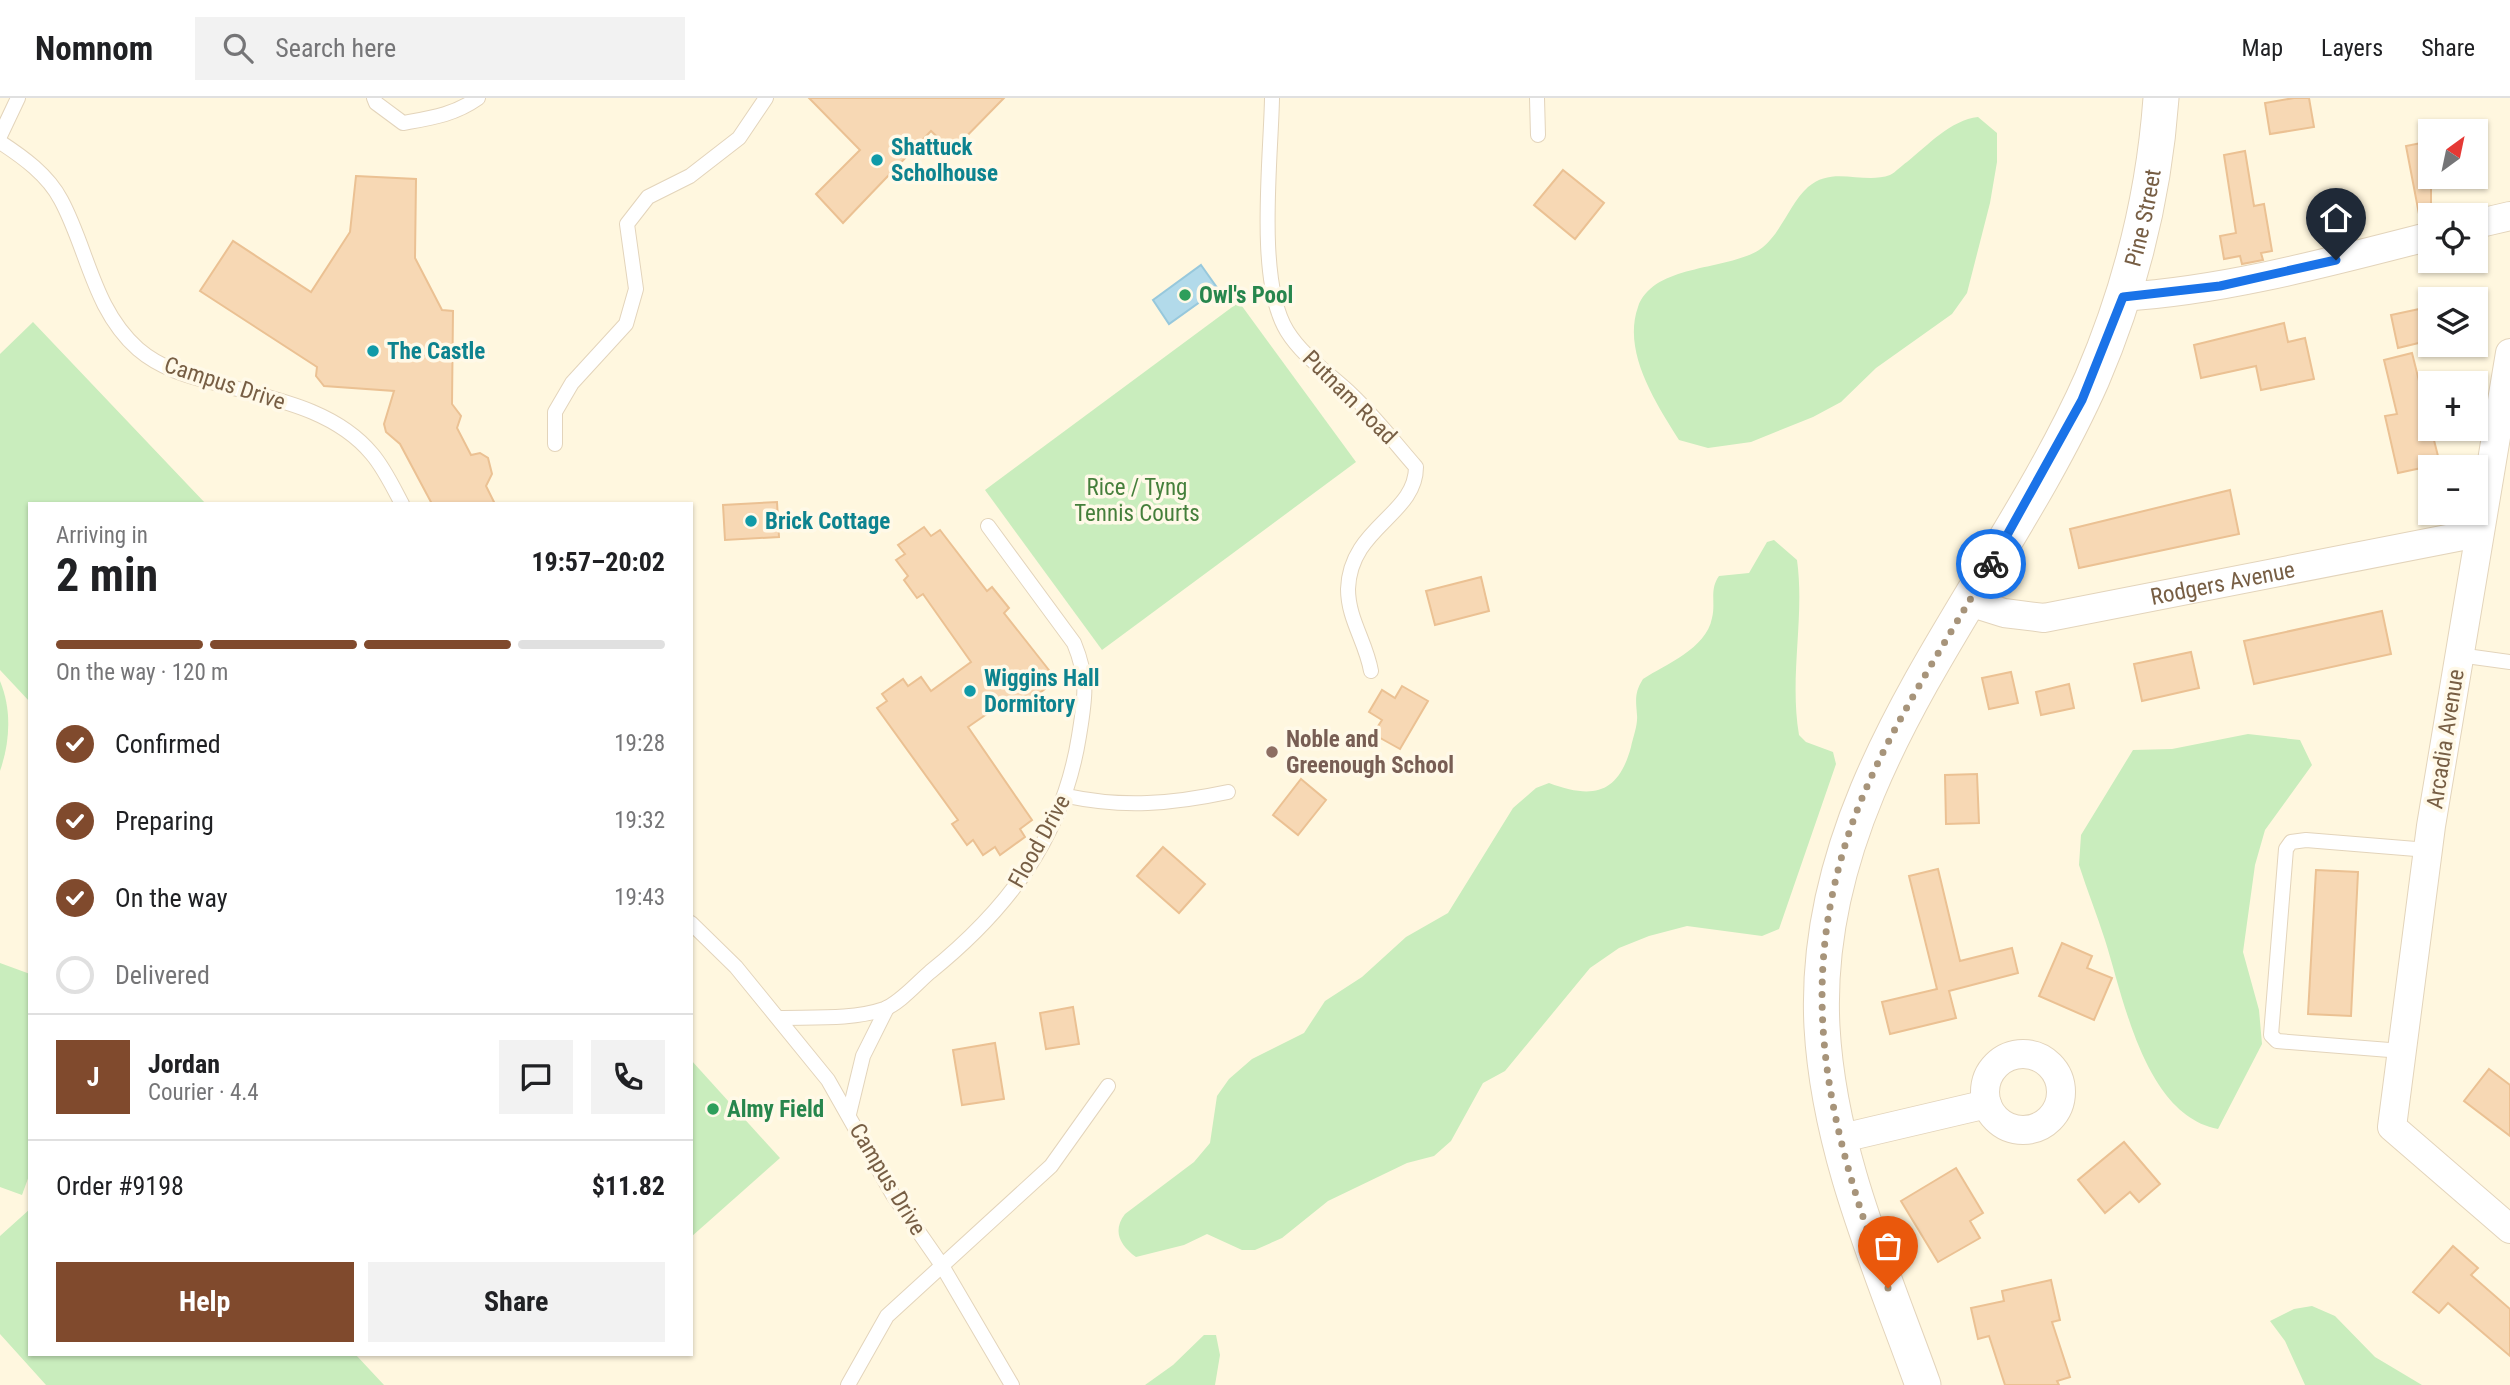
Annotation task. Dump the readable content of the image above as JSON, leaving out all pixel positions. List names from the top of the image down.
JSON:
{
  "streets": {
    "street": ["Pine Street", "Rodgers Avenue", "Arcadia Avenue"],
    "lane": ["Campus Drive", "Putnam Road", "Flood Drive"]
  },
  "crossings": [
    ["Pine Street", "Rodgers Avenue"],
    ["Campus Drive", "Flood Drive"],
    ["Rodgers Avenue", "Arcadia Avenue"]
  ],
  "parks": ["Rice / Tyng Tennis Courts"],
  "places": [
    "Shattuck Scholhouse",
    "Owl's Pool",
    "The Castle",
    "Brick Cottage",
    "Wiggins Hall Dormitory",
    "Noble and Greenough School",
    "Almy Field"
  ],
  "north": "top right",
  "page": {
    "header": "Nomnom",
    "search": "Search here",
    "nav": ["Map", "Layers", "Share"],
    "map_buttons": ["+", "−"],
    "heading": ["2 min", "Arriving in", "19:57–20:02"],
    "panel": [
      "Jordan",
      "Courier · 4.4",
      "Order #9198",
      "$11.82"
    ],
    "bar": "On the way · 120 m",
    "list": [
      ["Confirmed", "19:28"],
      ["Preparing", "19:32"],
      ["On the way", "19:43"],
      "Delivered"
    ],
    "round": "J",
    "buttons": ["Help", "Share"]
  }
}
